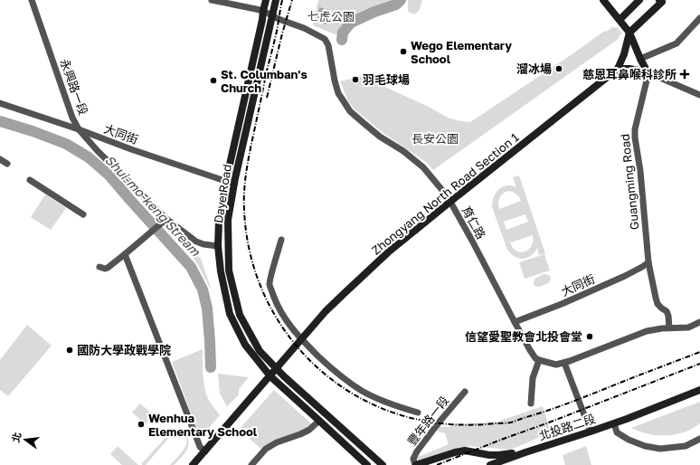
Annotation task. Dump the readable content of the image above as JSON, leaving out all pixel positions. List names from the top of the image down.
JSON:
{
  "streets": {
    "street": [
      "永興路一段",
      "大同街",
      "Guangming Road",
      "Daye Road",
      "Zhongyang North Road Section 1",
      "育仁路",
      "豐年路一段",
      "北投路二段"
    ]
  },
  "crossings": [
    ["永興路一段", "大同街"],
    ["永興路一段", "Daye Road"],
    ["大同街", "Guangming Road"],
    ["大同街", "Daye Road"],
    ["大同街", "育仁路"],
    ["Daye Road", "Zhongyang North Road Section 1"],
    ["Daye Road", "育仁路"],
    ["Zhongyang North Road Section 1", "育仁路"]
  ],
  "water": ["Shui-mo-keng Stream"],
  "parks": ["七虎公園", "長安公園"],
  "places": {
    "other": [
      "Wego Elementary School",
      "溜冰場",
      "羽毛球場",
      "St. Columban's Church",
      "信望愛聖教會北投會堂",
      "國防大學政戰學院",
      "Wenhua Elementary School"
    ],
    "health": ["慈恩耳鼻喉科診所"]
  },
  "north": "left"
}
